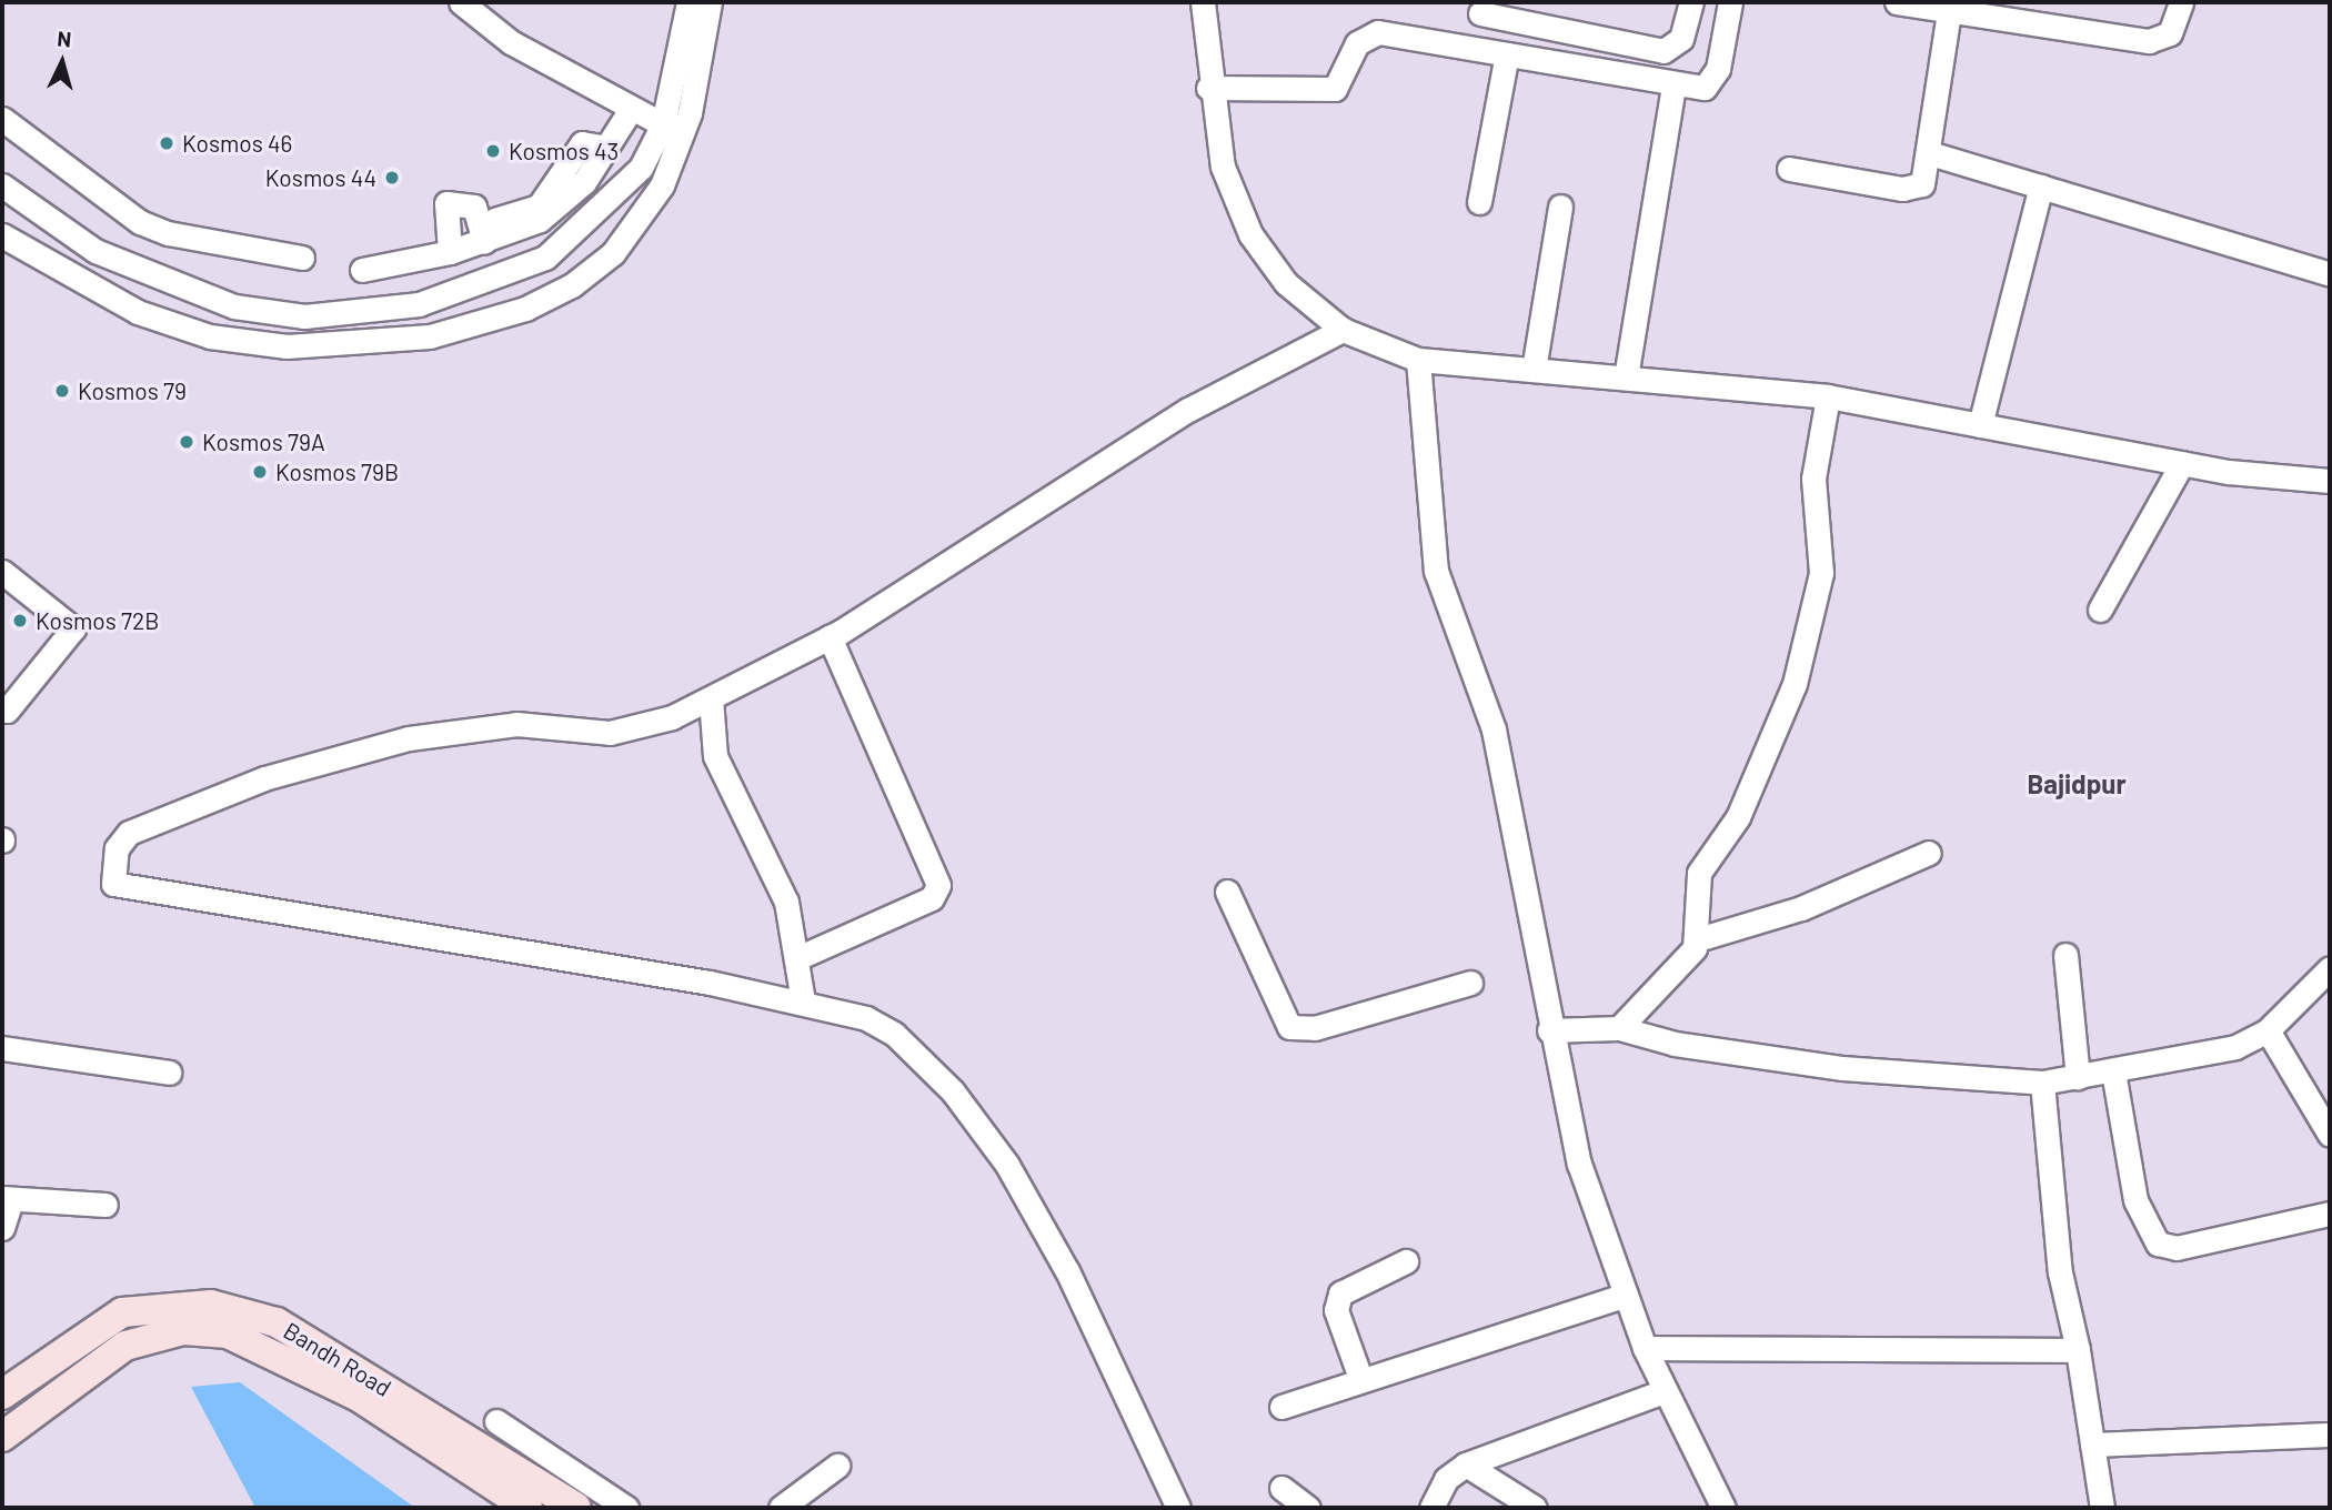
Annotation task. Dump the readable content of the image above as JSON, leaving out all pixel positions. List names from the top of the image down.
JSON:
{
  "streets": {
    "main road": ["Bandh Road"]
  },
  "districts": ["Bajidpur"],
  "places": [
    "Kosmos 46",
    "Kosmos 43",
    "Kosmos 44",
    "Kosmos 79",
    "Kosmos 79A",
    "Kosmos 79B",
    "Kosmos 72B"
  ],
  "north": "top"
}
